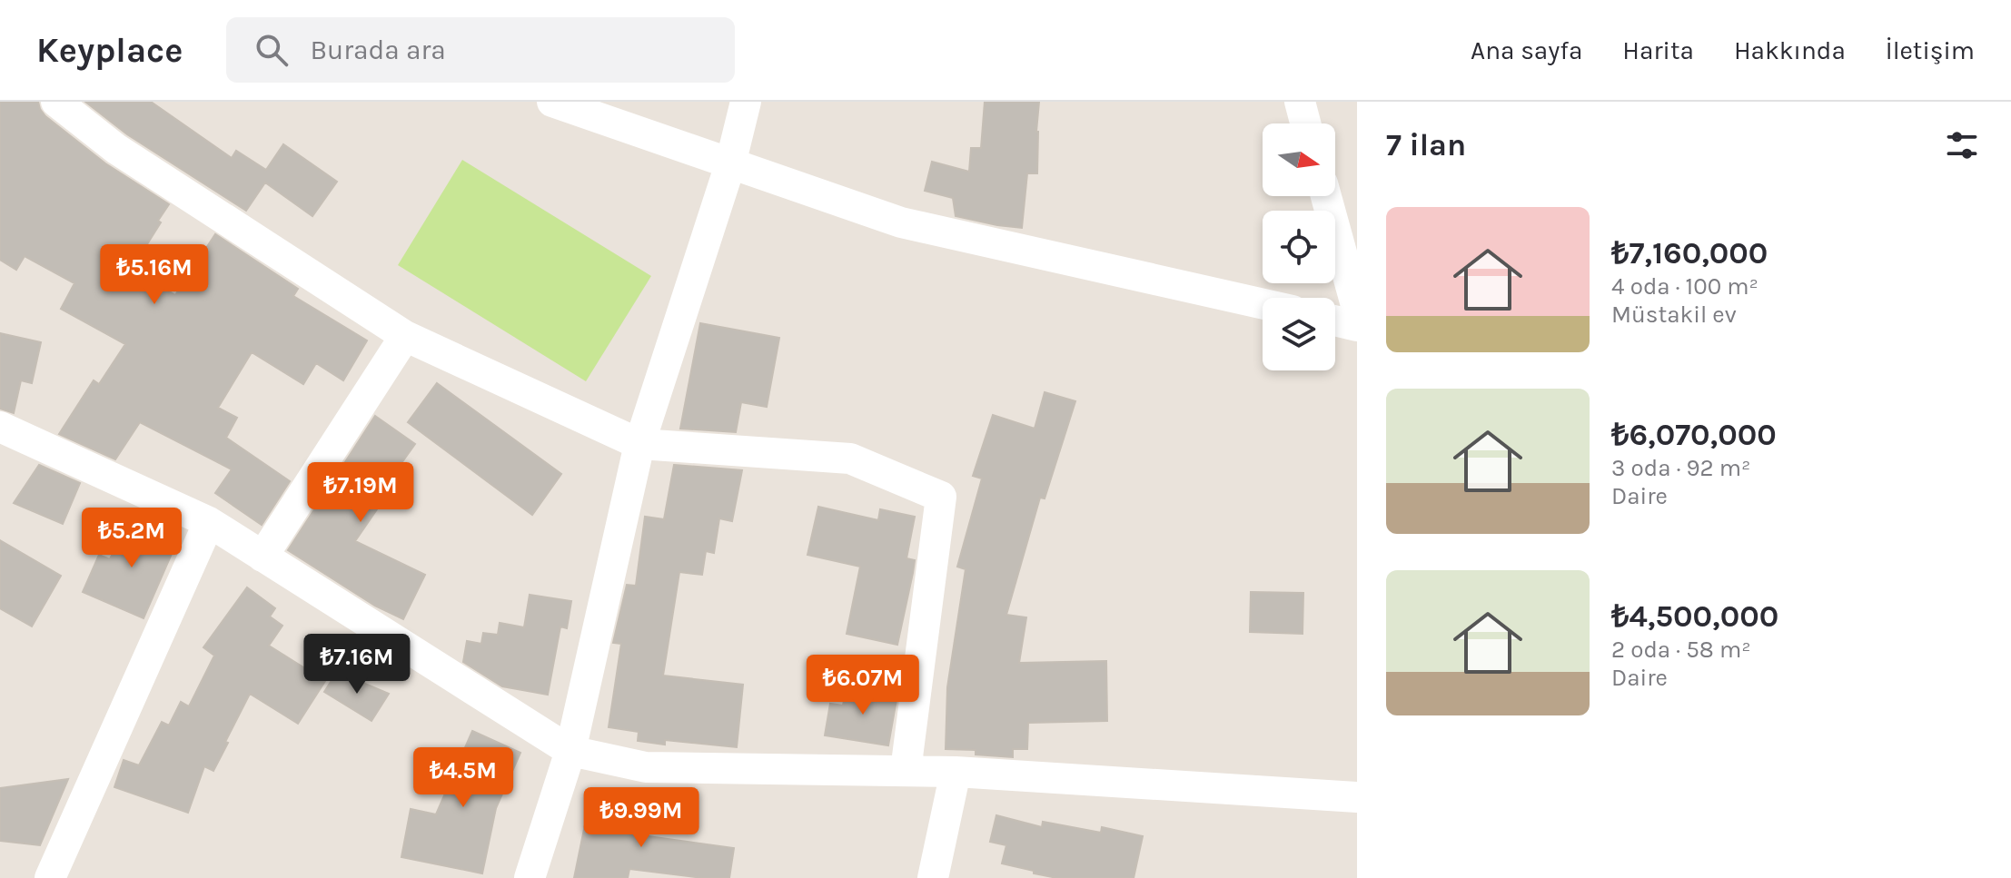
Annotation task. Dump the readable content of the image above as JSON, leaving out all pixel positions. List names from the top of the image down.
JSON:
{
  "north": "right",
  "page": {
    "header": "Keyplace",
    "search": "Burada ara",
    "nav": [
      "Ana sayfa",
      "Harita",
      "Hakkında",
      "İletişim"
    ],
    "heading": "7 ilan",
    "list": [
      {
        "name": "₺7,160,000",
        "note": "4 oda · 100 m² · Müstakil ev"
      },
      {
        "name": "₺6,070,000",
        "note": "3 oda · 92 m² · Daire"
      },
      {
        "name": "₺4,500,000",
        "note": "2 oda · 58 m² · Daire"
      }
    ],
    "price": [
      "₺5.16M",
      "₺7.19M",
      "₺5.2M",
      "₺7.16M",
      "₺6.07M",
      "₺4.5M",
      "₺9.99M"
    ]
  }
}
